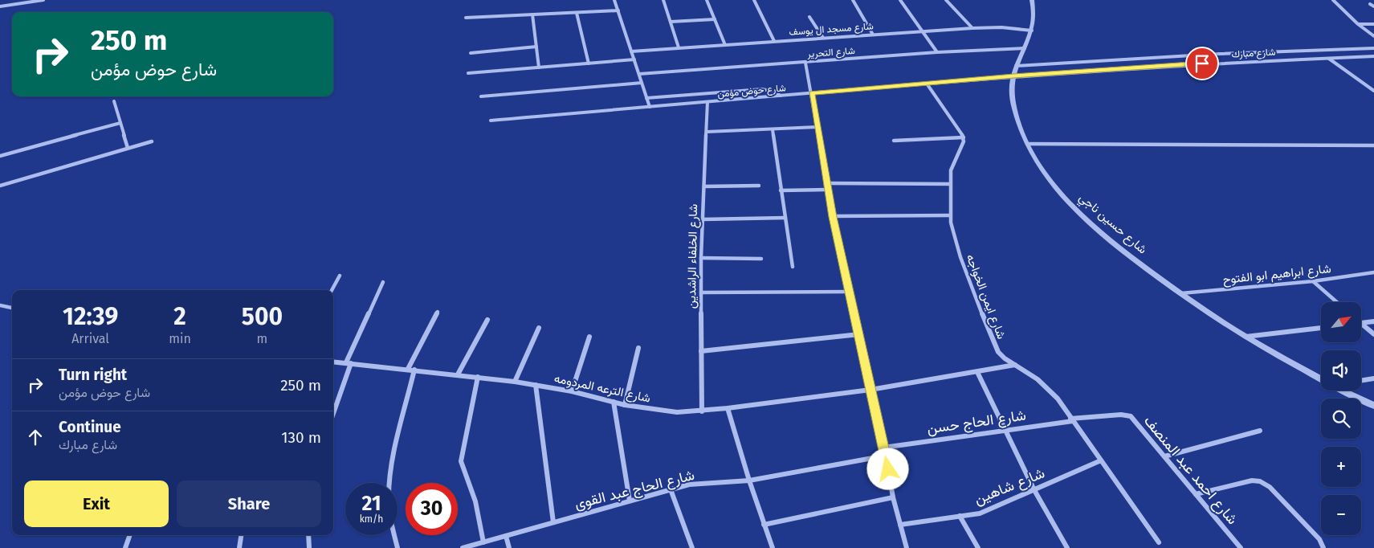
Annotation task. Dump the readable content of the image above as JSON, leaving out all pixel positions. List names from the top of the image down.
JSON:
{
  "streets": {
    "street": [
      "شارع مسجد ال يوسف",
      "شارع التحرير",
      "شارع مبارك",
      "شارع حوض مؤمن",
      "شارع حسين ناجي",
      "شارع الخلفاء الراشدين",
      "شارع ابراهيم ابو الفتوح",
      "شارع ايمن الخواجه",
      "شارع الترعه المردومه",
      "شارع الحاج حسن",
      "شارع احمد عبد المنصف",
      "شارع شاهين",
      "شارع الحاج عبد القوى"
    ]
  },
  "crossings": [
    ["شارع مسجد ال يوسف", "شارع حسين ناجي"],
    ["شارع التحرير", "شارع حسين ناجي"],
    ["شارع مبارك", "شارع حوض مؤمن"],
    ["شارع مبارك", "شارع حسين ناجي"],
    ["شارع حوض مؤمن", "شارع حسين ناجي"],
    ["شارع حوض مؤمن", "شارع الخلفاء الراشدين"],
    ["شارع حسين ناجي", "شارع ابراهيم ابو الفتوح"],
    ["شارع الخلفاء الراشدين", "شارع الترعه المردومه"],
    ["شارع ايمن الخواجه", "شارع الترعه المردومه"],
    ["شارع ايمن الخواجه", "شارع الحاج حسن"],
    ["شارع ايمن الخواجه", "شارع احمد عبد المنصف"],
    ["شارع ايمن الخواجه", "شارع شاهين"],
    ["شارع الحاج حسن", "شارع احمد عبد المنصف"]
  ],
  "north": "top right",
  "page": {
    "turn": ["250 m", "شارع حوض مؤمن"],
    "eta": [
      "12:39",
      "Arrival",
      "2",
      "min",
      "500",
      "m"
    ],
    "map_buttons": ["+", "−"],
    "list": [
      {
        "name": "Turn right",
        "note": "شارع حوض مؤمن",
        "value": "250 m"
      },
      {
        "name": "Continue",
        "note": "شارع مبارك",
        "value": "130 m"
      }
    ],
    "buttons": ["Exit", "Share"],
    "speed": "21 km/h",
    "limit": "30"
  }
}
